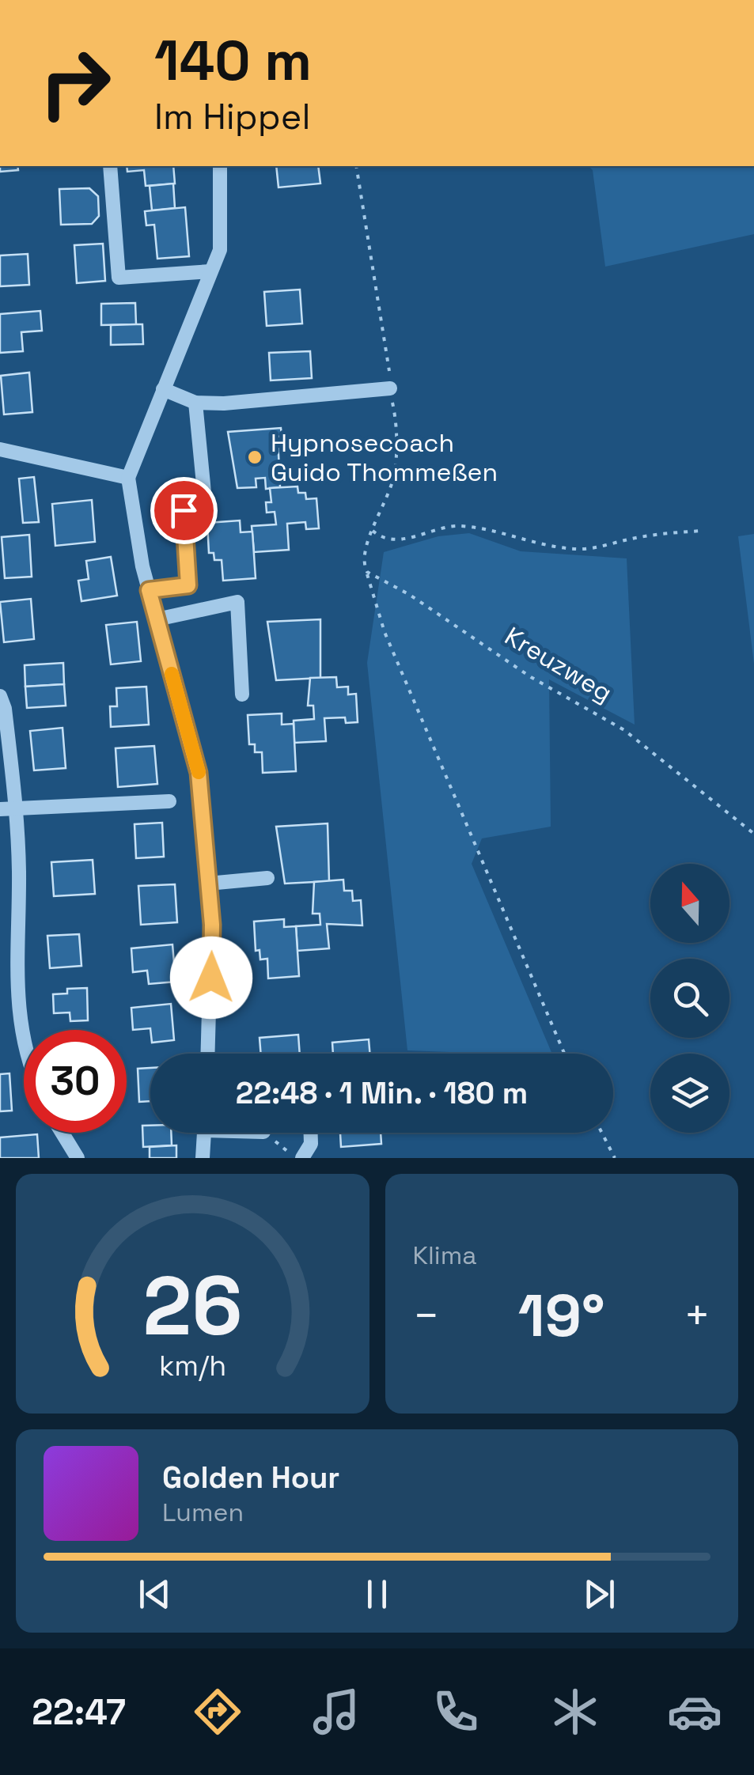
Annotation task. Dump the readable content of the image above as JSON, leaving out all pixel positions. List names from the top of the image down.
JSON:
{
  "streets": {
    "path": ["Kreuzweg"]
  },
  "places": ["Hypnosecoach Guido Thommeßen"],
  "north": "top",
  "page": {
    "turn": ["140 m", "Im Hippel"],
    "limit": "30",
    "trip": "22:48 · 1 Min. · 180 m",
    "tile": "Klima",
    "heat": ["−", "19°", "+"],
    "song": ["Golden Hour", "Lumen"],
    "tabs": "22:47",
    "gauge": ["26", "km/h"]
  }
}
